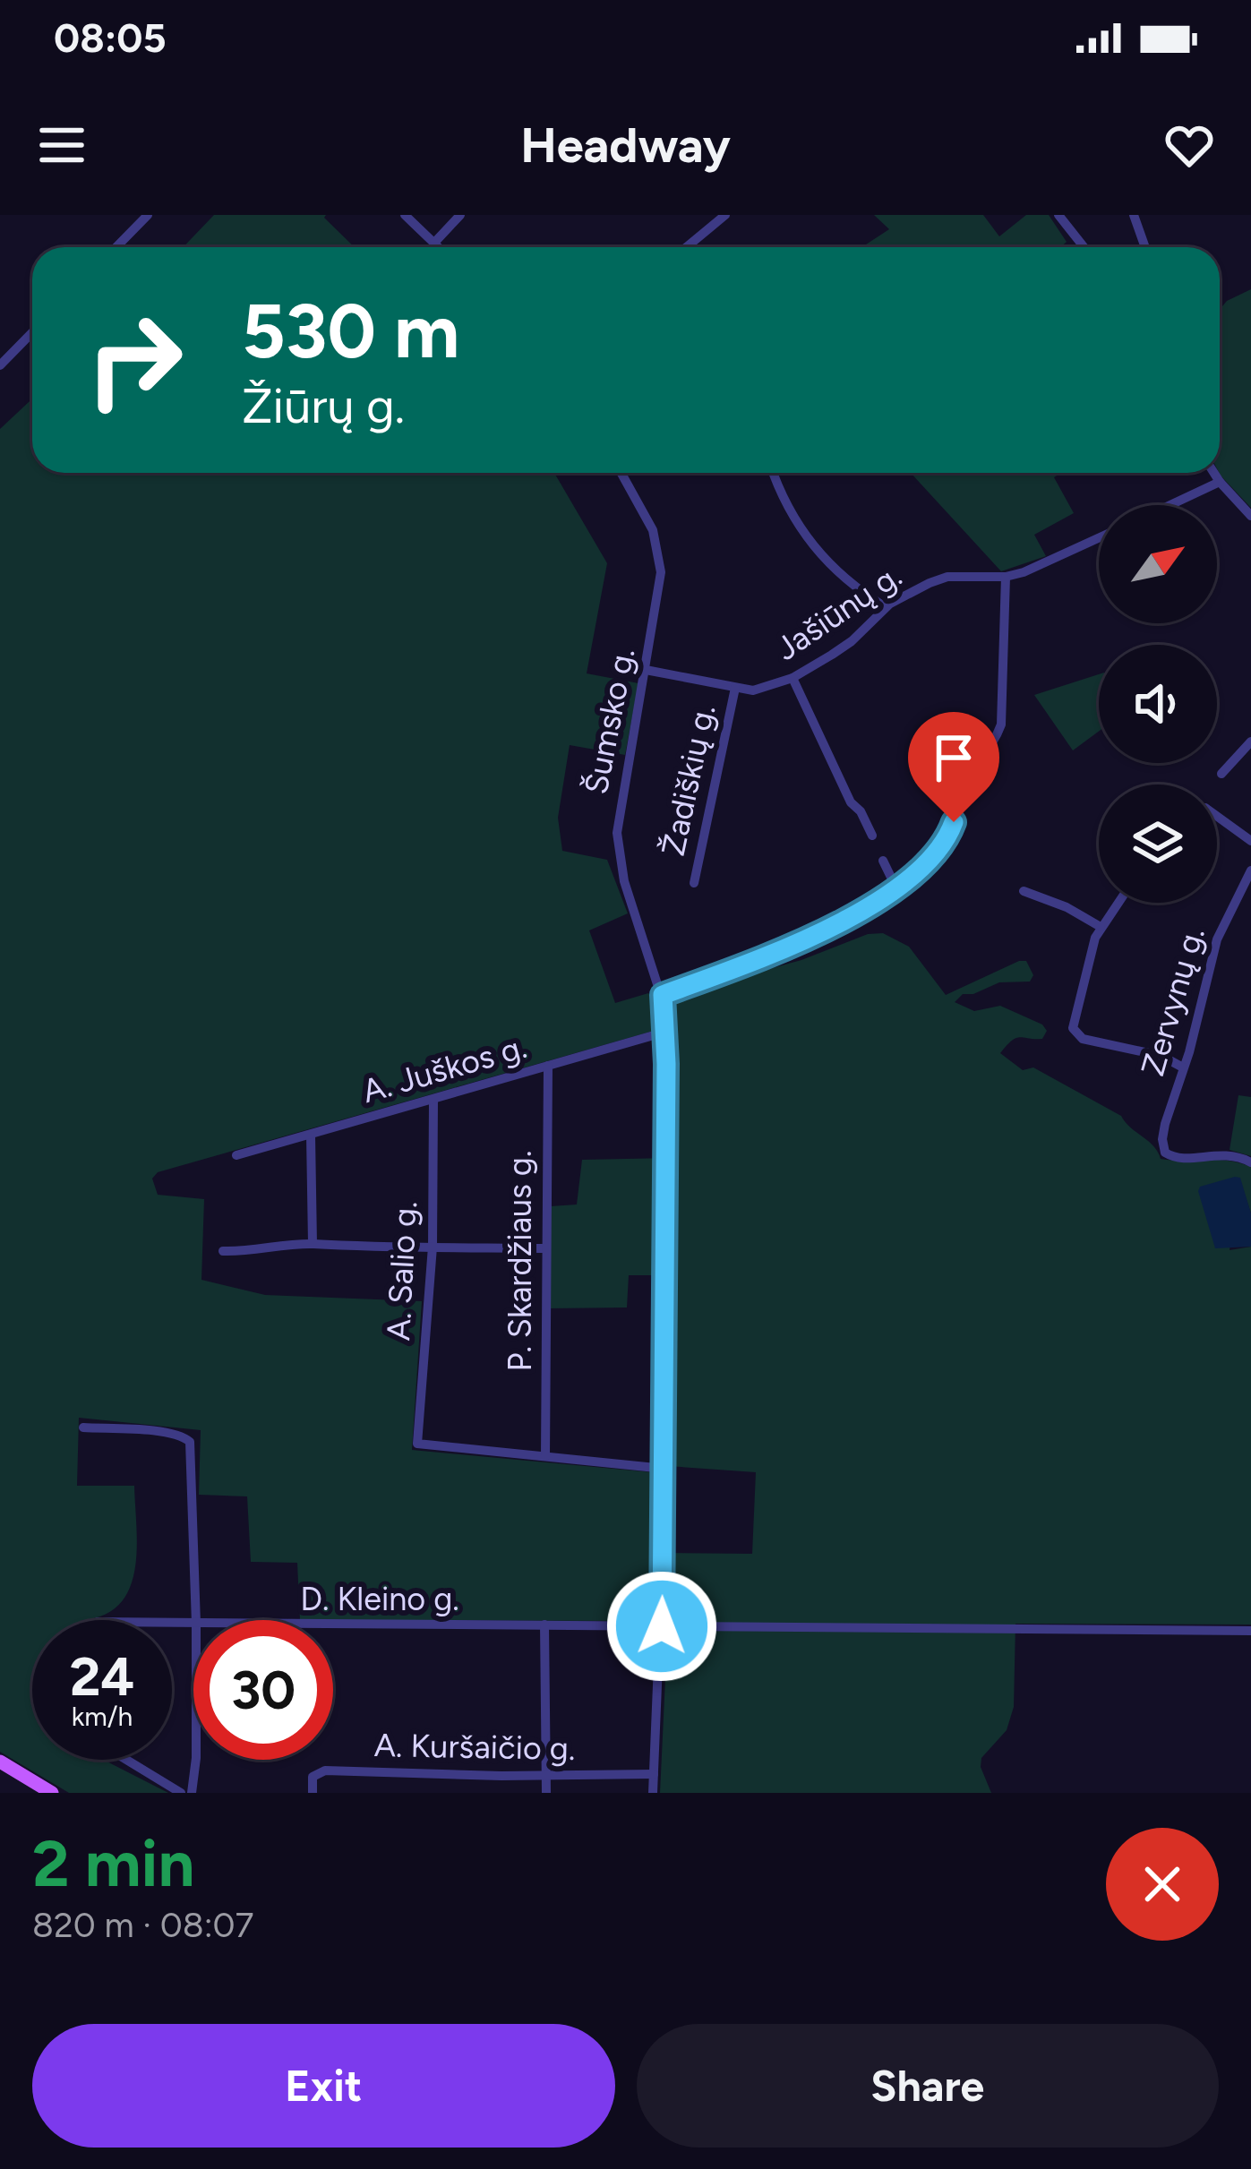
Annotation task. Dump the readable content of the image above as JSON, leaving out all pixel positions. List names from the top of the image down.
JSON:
{
  "streets": {
    "street": [
      "Jašiūnų g.",
      "Šumsko g.",
      "Žadiškių g.",
      "Zervynų g.",
      "A. Juškos g.",
      "P. Skardžiaus g.",
      "A. Salio g.",
      "D. Kleino g.",
      "A. Kuršaičio g."
    ]
  },
  "crossings": [
    ["Jašiūnų g.", "Šumsko g."],
    ["Jašiūnų g.", "Žadiškių g."],
    ["Šumsko g.", "A. Juškos g."],
    ["Šumsko g.", "D. Kleino g."],
    ["Šumsko g.", "A. Kuršaičio g."],
    ["A. Juškos g.", "P. Skardžiaus g."],
    ["A. Juškos g.", "A. Salio g."],
    ["P. Skardžiaus g.", "A. Salio g."]
  ],
  "north": "top right",
  "page": {
    "status": "08:05",
    "header": "Headway",
    "turn": ["530 m", "Žiūrų g."],
    "speed": "24 km/h",
    "limit": "30",
    "heading": ["2 min", "820 m · 08:07"],
    "buttons": ["Exit", "Share"]
  }
}
